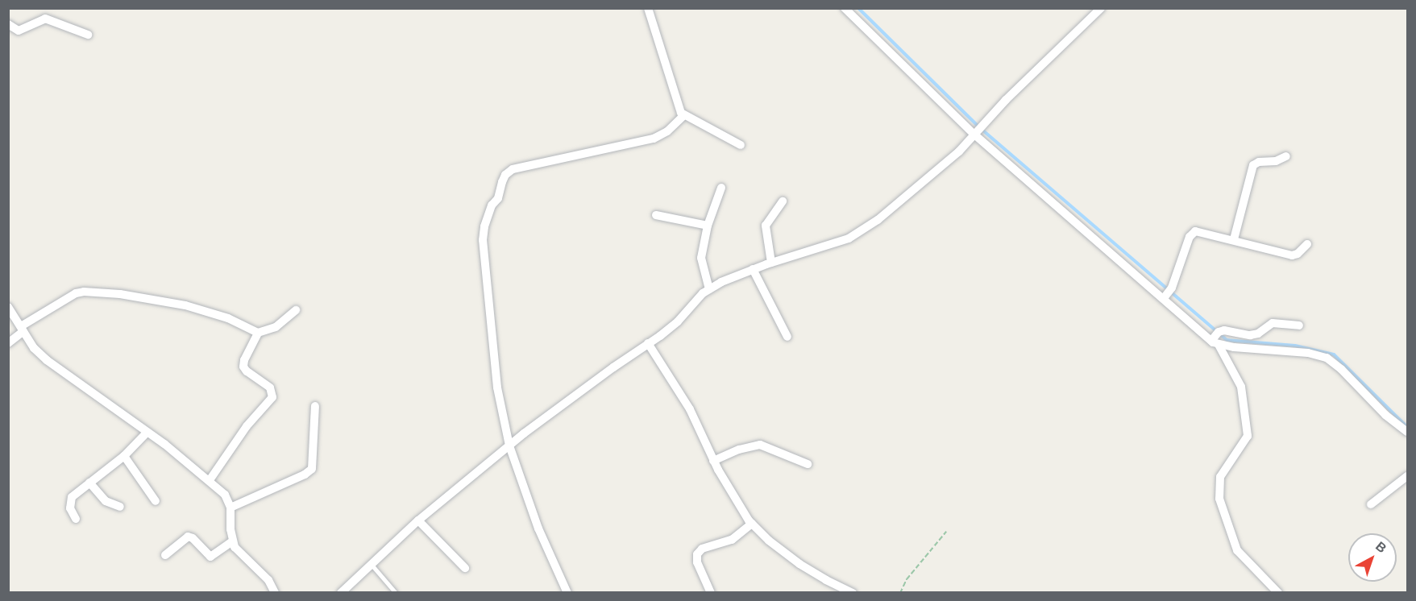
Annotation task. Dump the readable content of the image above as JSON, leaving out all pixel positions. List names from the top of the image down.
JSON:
{
  "north": "top right"
}
